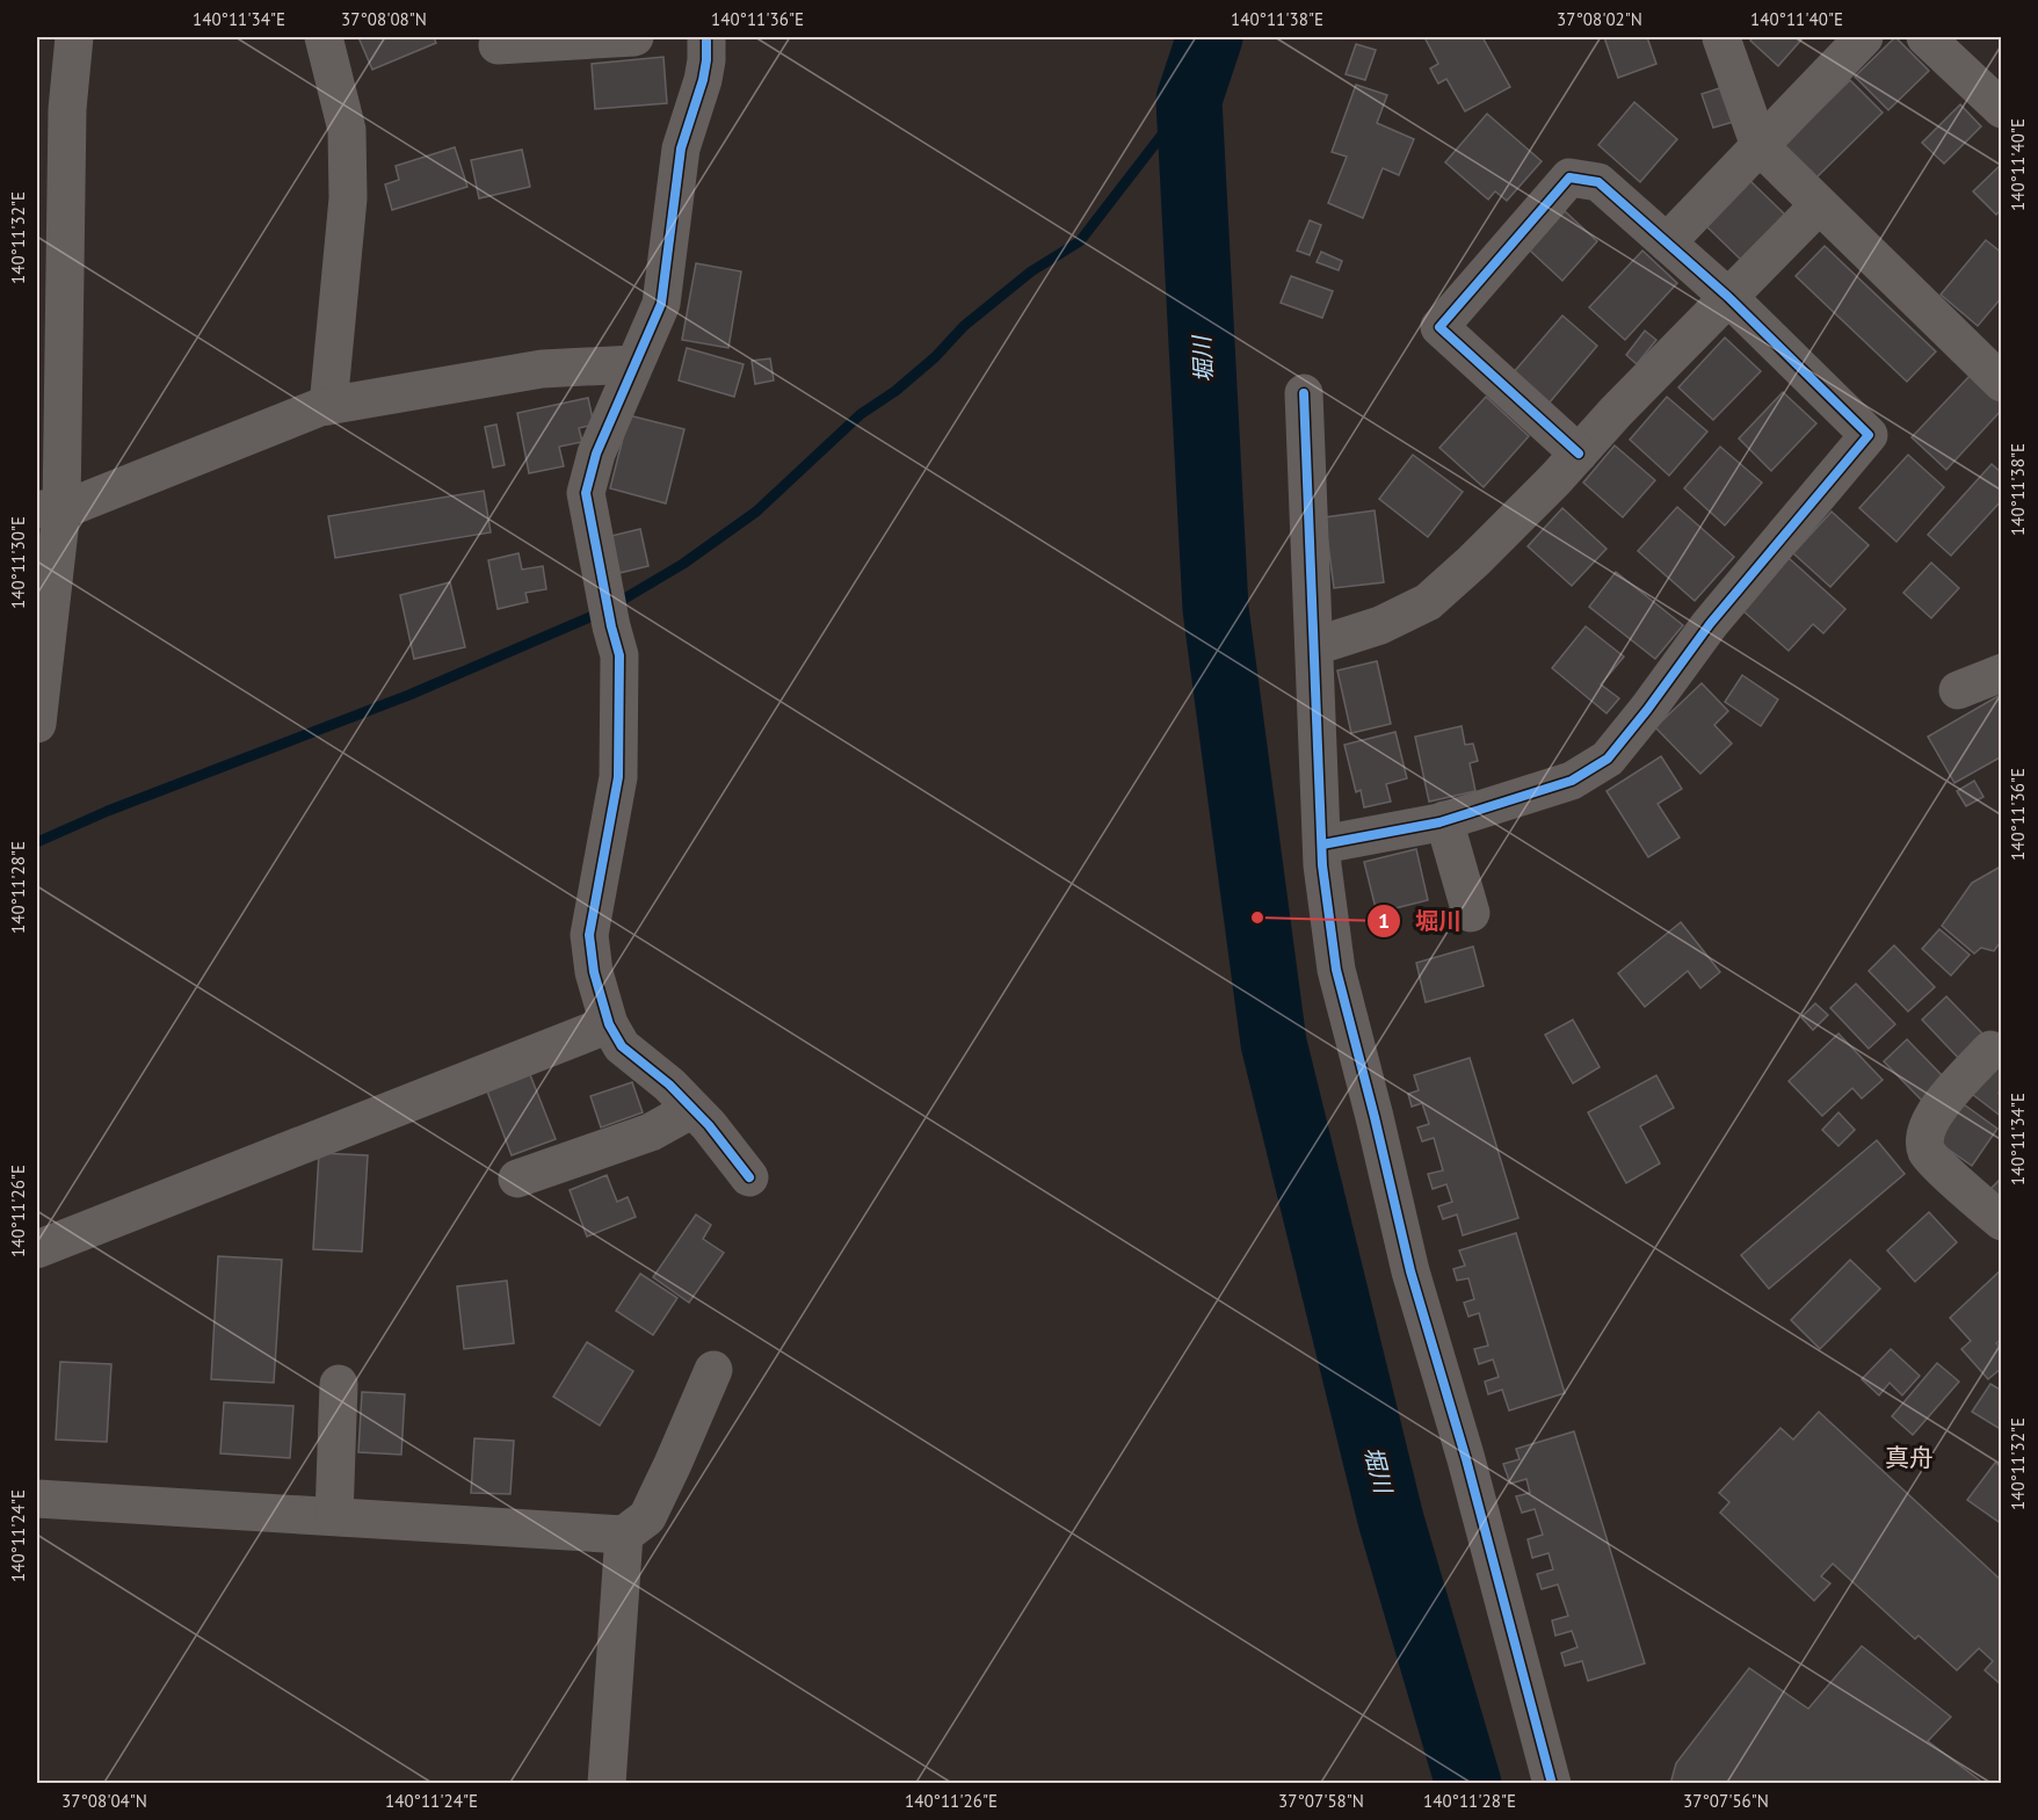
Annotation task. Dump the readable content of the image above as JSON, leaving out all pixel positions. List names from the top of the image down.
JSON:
{
  "districts": ["真舟"],
  "water": ["堀川"],
  "places": ["堀川"],
  "coordinates": [
    "140°11'34\"E",
    "37°08'08\"N",
    "140°11'36\"E",
    "140°11'38\"E",
    "37°08'02\"N",
    "140°11'40\"E",
    "140°11'32\"E",
    "140°11'30\"E",
    "140°11'28\"E",
    "140°11'26\"E",
    "140°11'24\"E",
    "37°08'04\"N",
    "37°07'58\"N",
    "37°07'56\"N"
  ]
}
